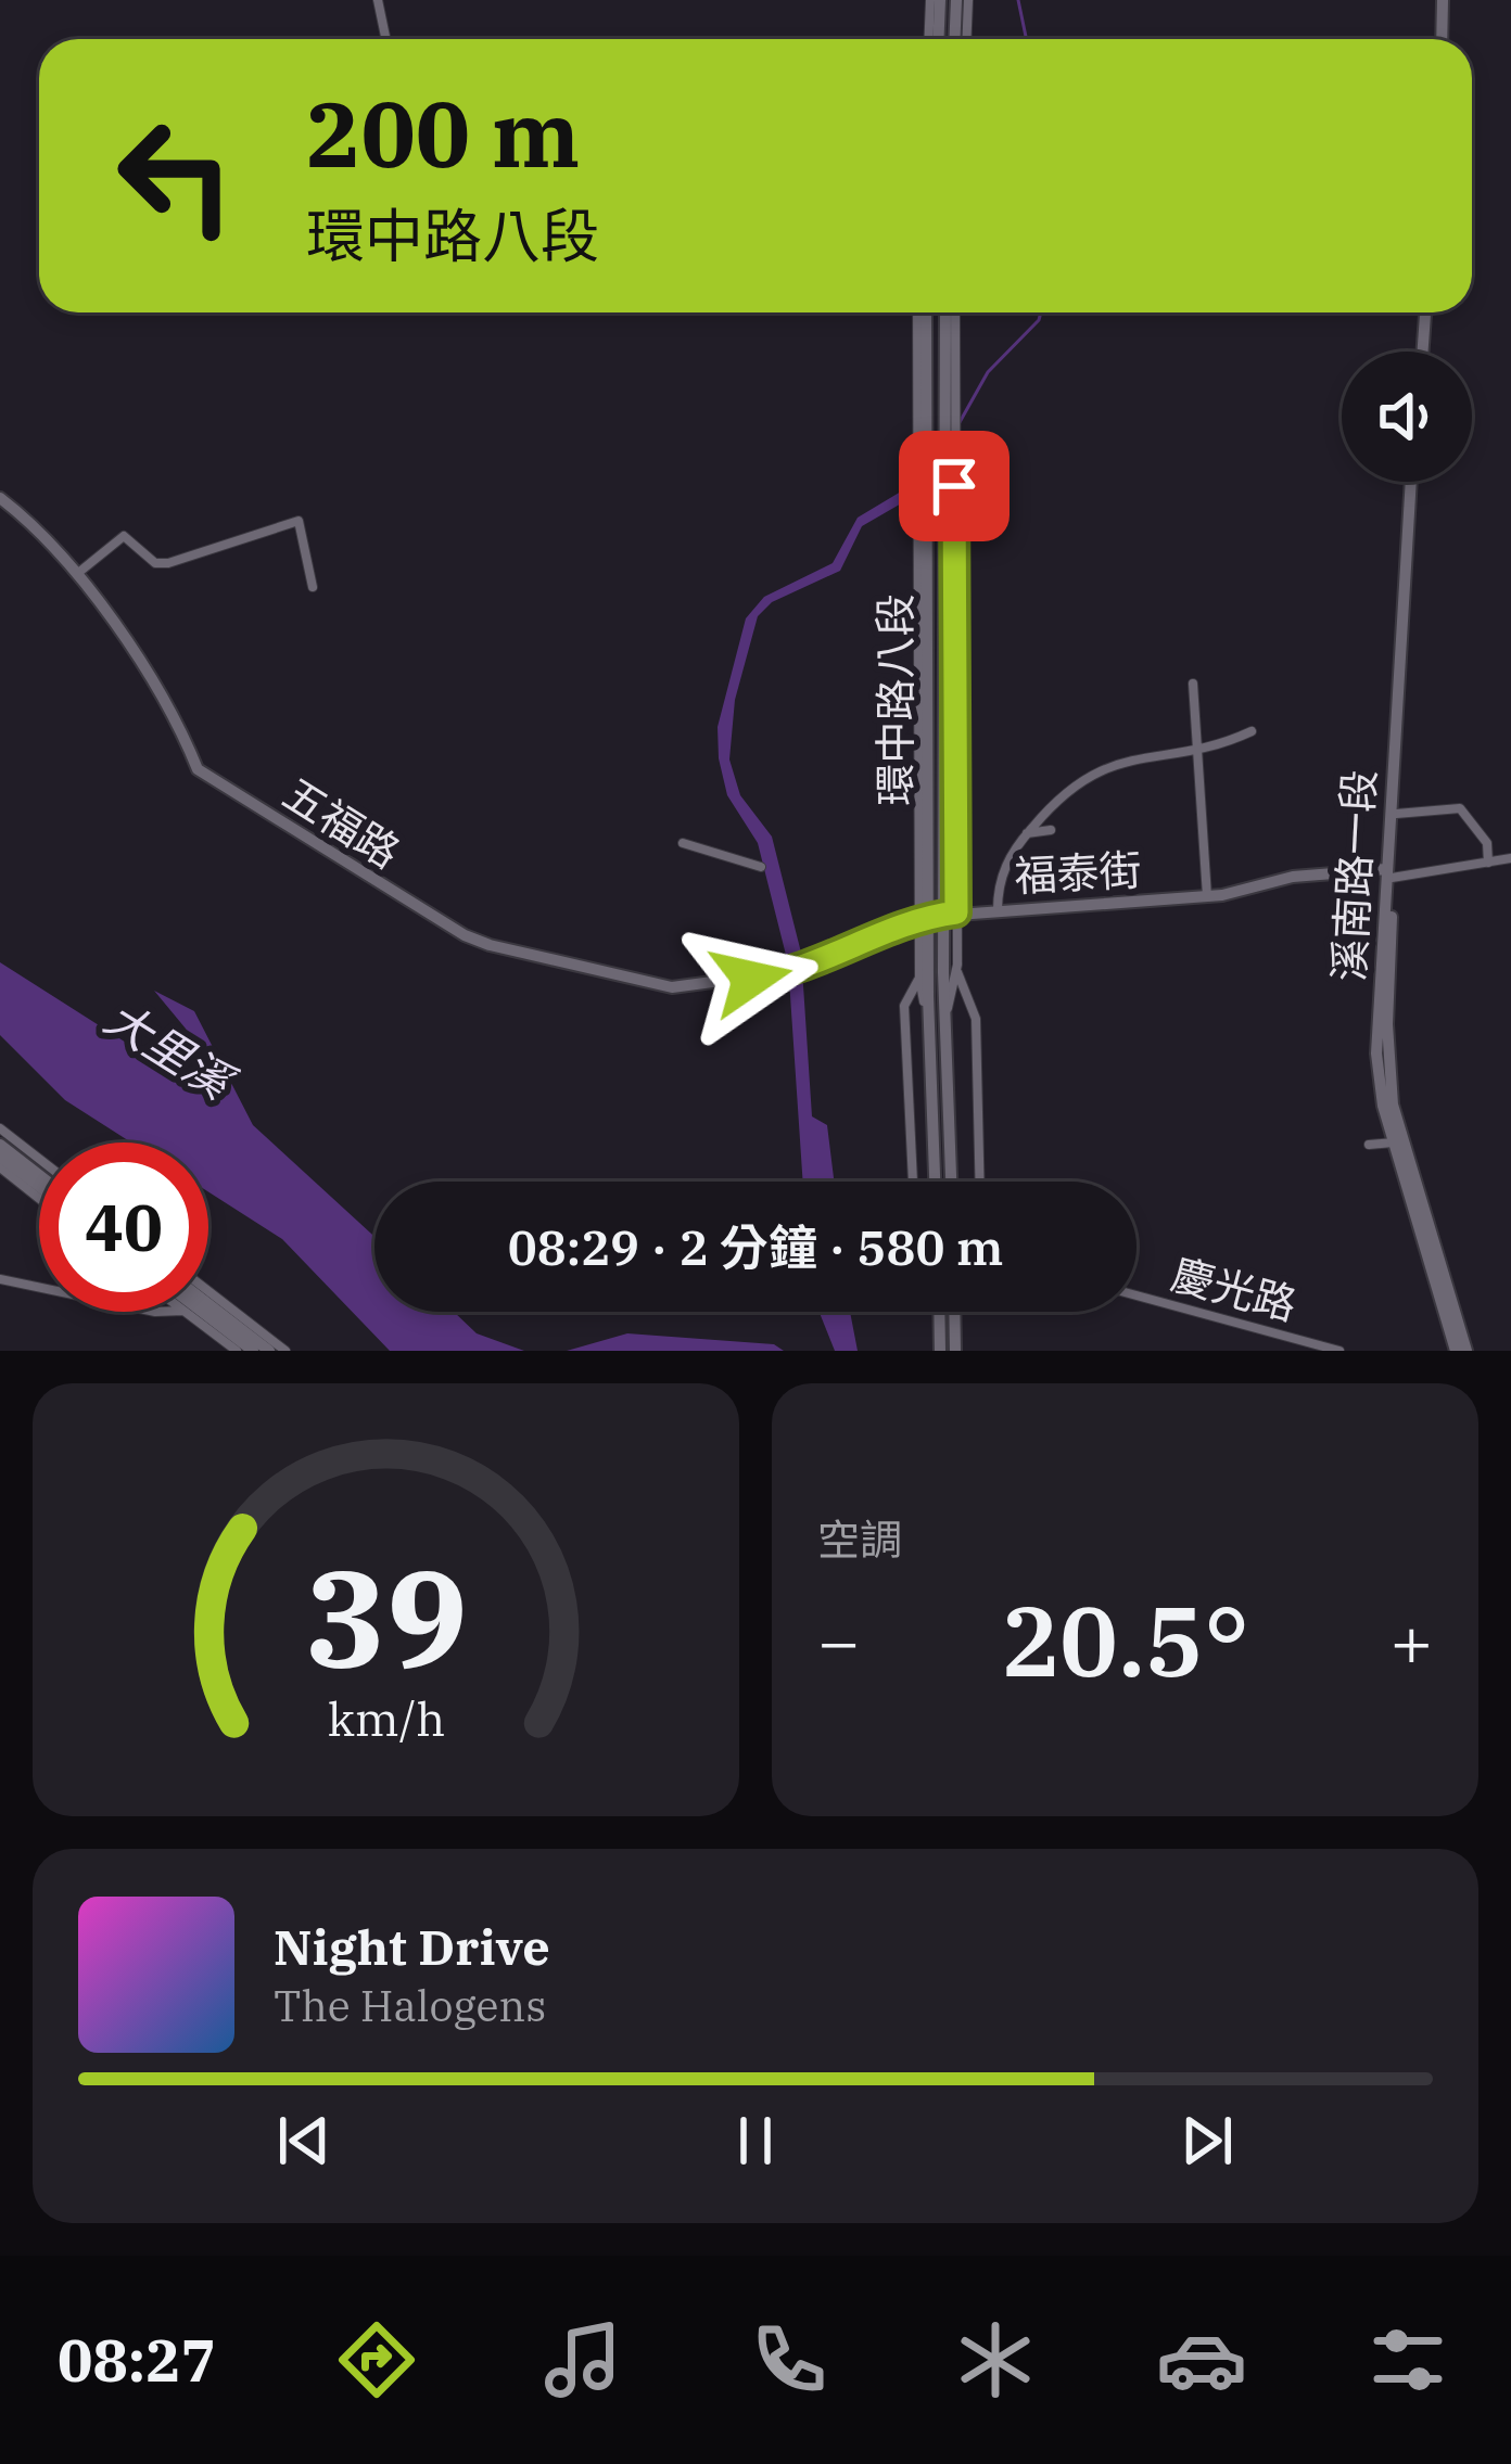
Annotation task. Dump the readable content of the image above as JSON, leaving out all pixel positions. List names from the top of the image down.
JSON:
{
  "streets": {
    "street": [
      "環中路八段",
      "五福路",
      "福泰街",
      "溪南路一段",
      "慶光路"
    ]
  },
  "crossings": [
    ["環中路八段", "福泰街"],
    ["五福路", "福泰街"],
    ["福泰街", "溪南路一段"]
  ],
  "water": ["大里溪"],
  "page": {
    "turn": ["200 m", "環中路八段"],
    "limit": "40",
    "trip": "08:29 · 2 分鐘 · 580 m",
    "tile": "空調",
    "heat": ["−", "20.5°", "+"],
    "song": ["Night Drive", "The Halogens"],
    "tabs": "08:27",
    "gauge": ["39", "km/h"]
  }
}
